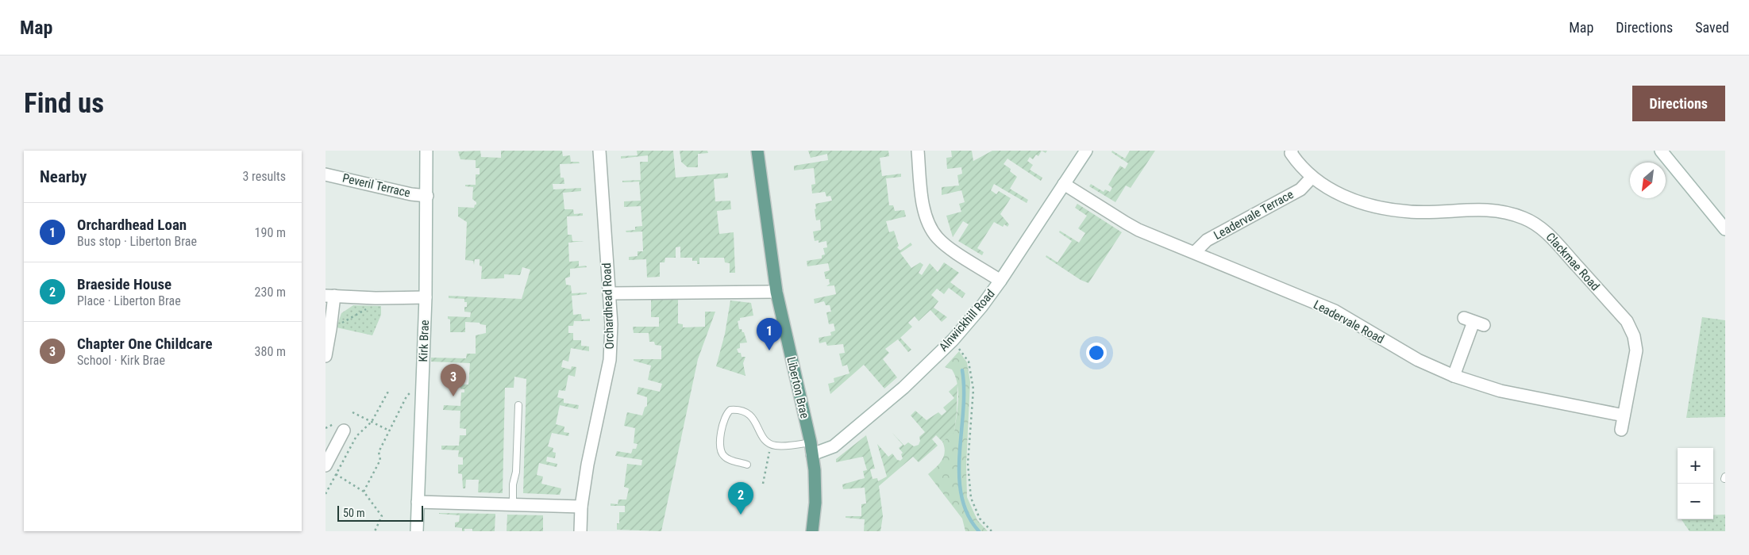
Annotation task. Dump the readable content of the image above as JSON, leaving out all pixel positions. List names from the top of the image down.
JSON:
{
  "streets": {
    "main road": ["Liberton Brae"],
    "street": [
      "Peveril Terrace",
      "Leadervale Terrace",
      "Clackmae Road",
      "Orchardhead Road",
      "Alnwickhill Road",
      "Leadervale Road",
      "Kirk Brae"
    ]
  },
  "crossings": [
    ["Peveril Terrace", "Kirk Brae"],
    ["Leadervale Terrace", "Clackmae Road"],
    ["Leadervale Terrace", "Leadervale Road"],
    ["Clackmae Road", "Leadervale Road"],
    ["Alnwickhill Road", "Leadervale Road"],
    ["Alnwickhill Road", "Liberton Brae"]
  ],
  "scale_bar": "50 m",
  "north": "bottom left",
  "page": {
    "header": "Map",
    "nav": ["Map", "Directions", "Saved"],
    "buttons": "Directions",
    "title": "Find us",
    "heading": ["Nearby", "3 results"],
    "list": [
      {
        "mark": "1",
        "name": "Orchardhead Loan",
        "note": "Bus stop · Liberton Brae",
        "value": "190 m"
      },
      {
        "mark": "2",
        "name": "Braeside House",
        "note": "Place · Liberton Brae",
        "value": "230 m"
      },
      {
        "mark": "3",
        "name": "Chapter One Childcare",
        "note": "School · Kirk Brae",
        "value": "380 m"
      }
    ],
    "pins": ["1", "3", "2"],
    "map_buttons": ["+", "−"],
    "scale": "50 m"
  }
}
